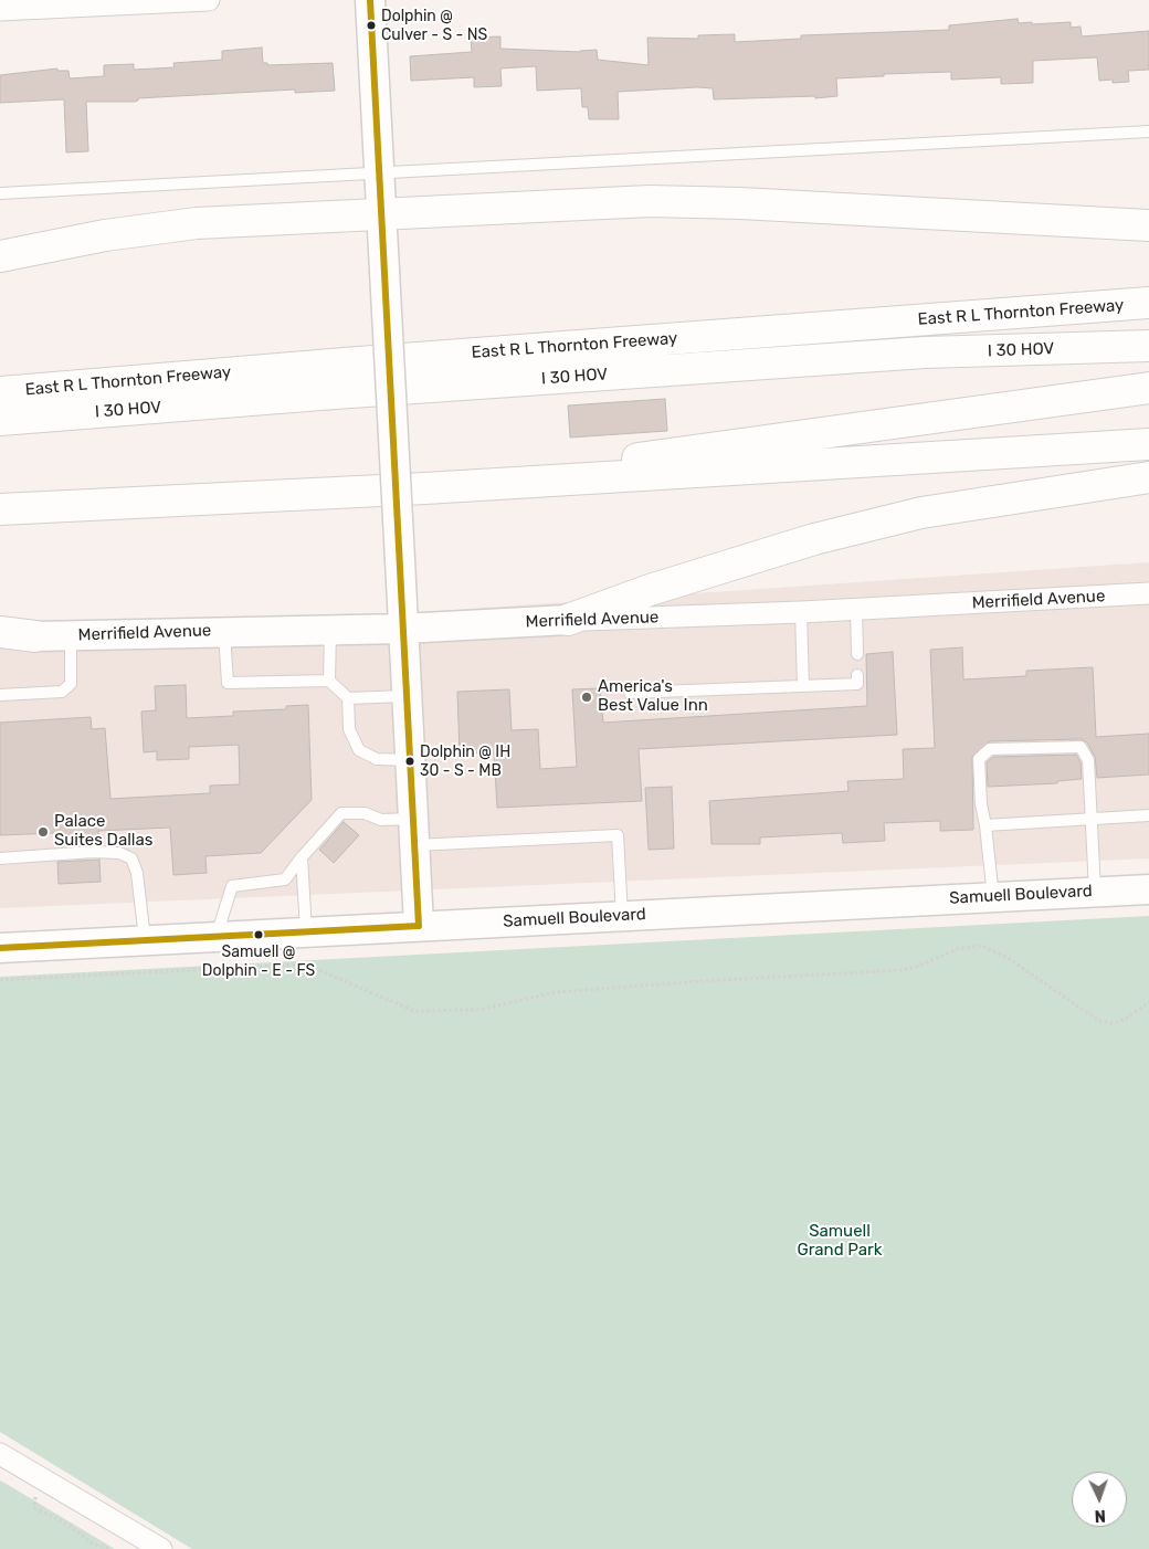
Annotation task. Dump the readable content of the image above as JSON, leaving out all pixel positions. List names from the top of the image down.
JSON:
{
  "streets": {
    "highway": ["East R L Thornton Freeway", "I 30 HOV"],
    "main road": ["Merrifield Avenue", "Samuell Boulevard"]
  },
  "parks": ["Samuell Grand Park"],
  "places": [
    "Dolphin @ Culver - S - NS",
    "America's Best Value Inn",
    "Dolphin @ IH 30 - S - MB",
    "Palace Suites Dallas",
    "Samuell @ Dolphin - E - FS"
  ],
  "north": "bottom"
}
